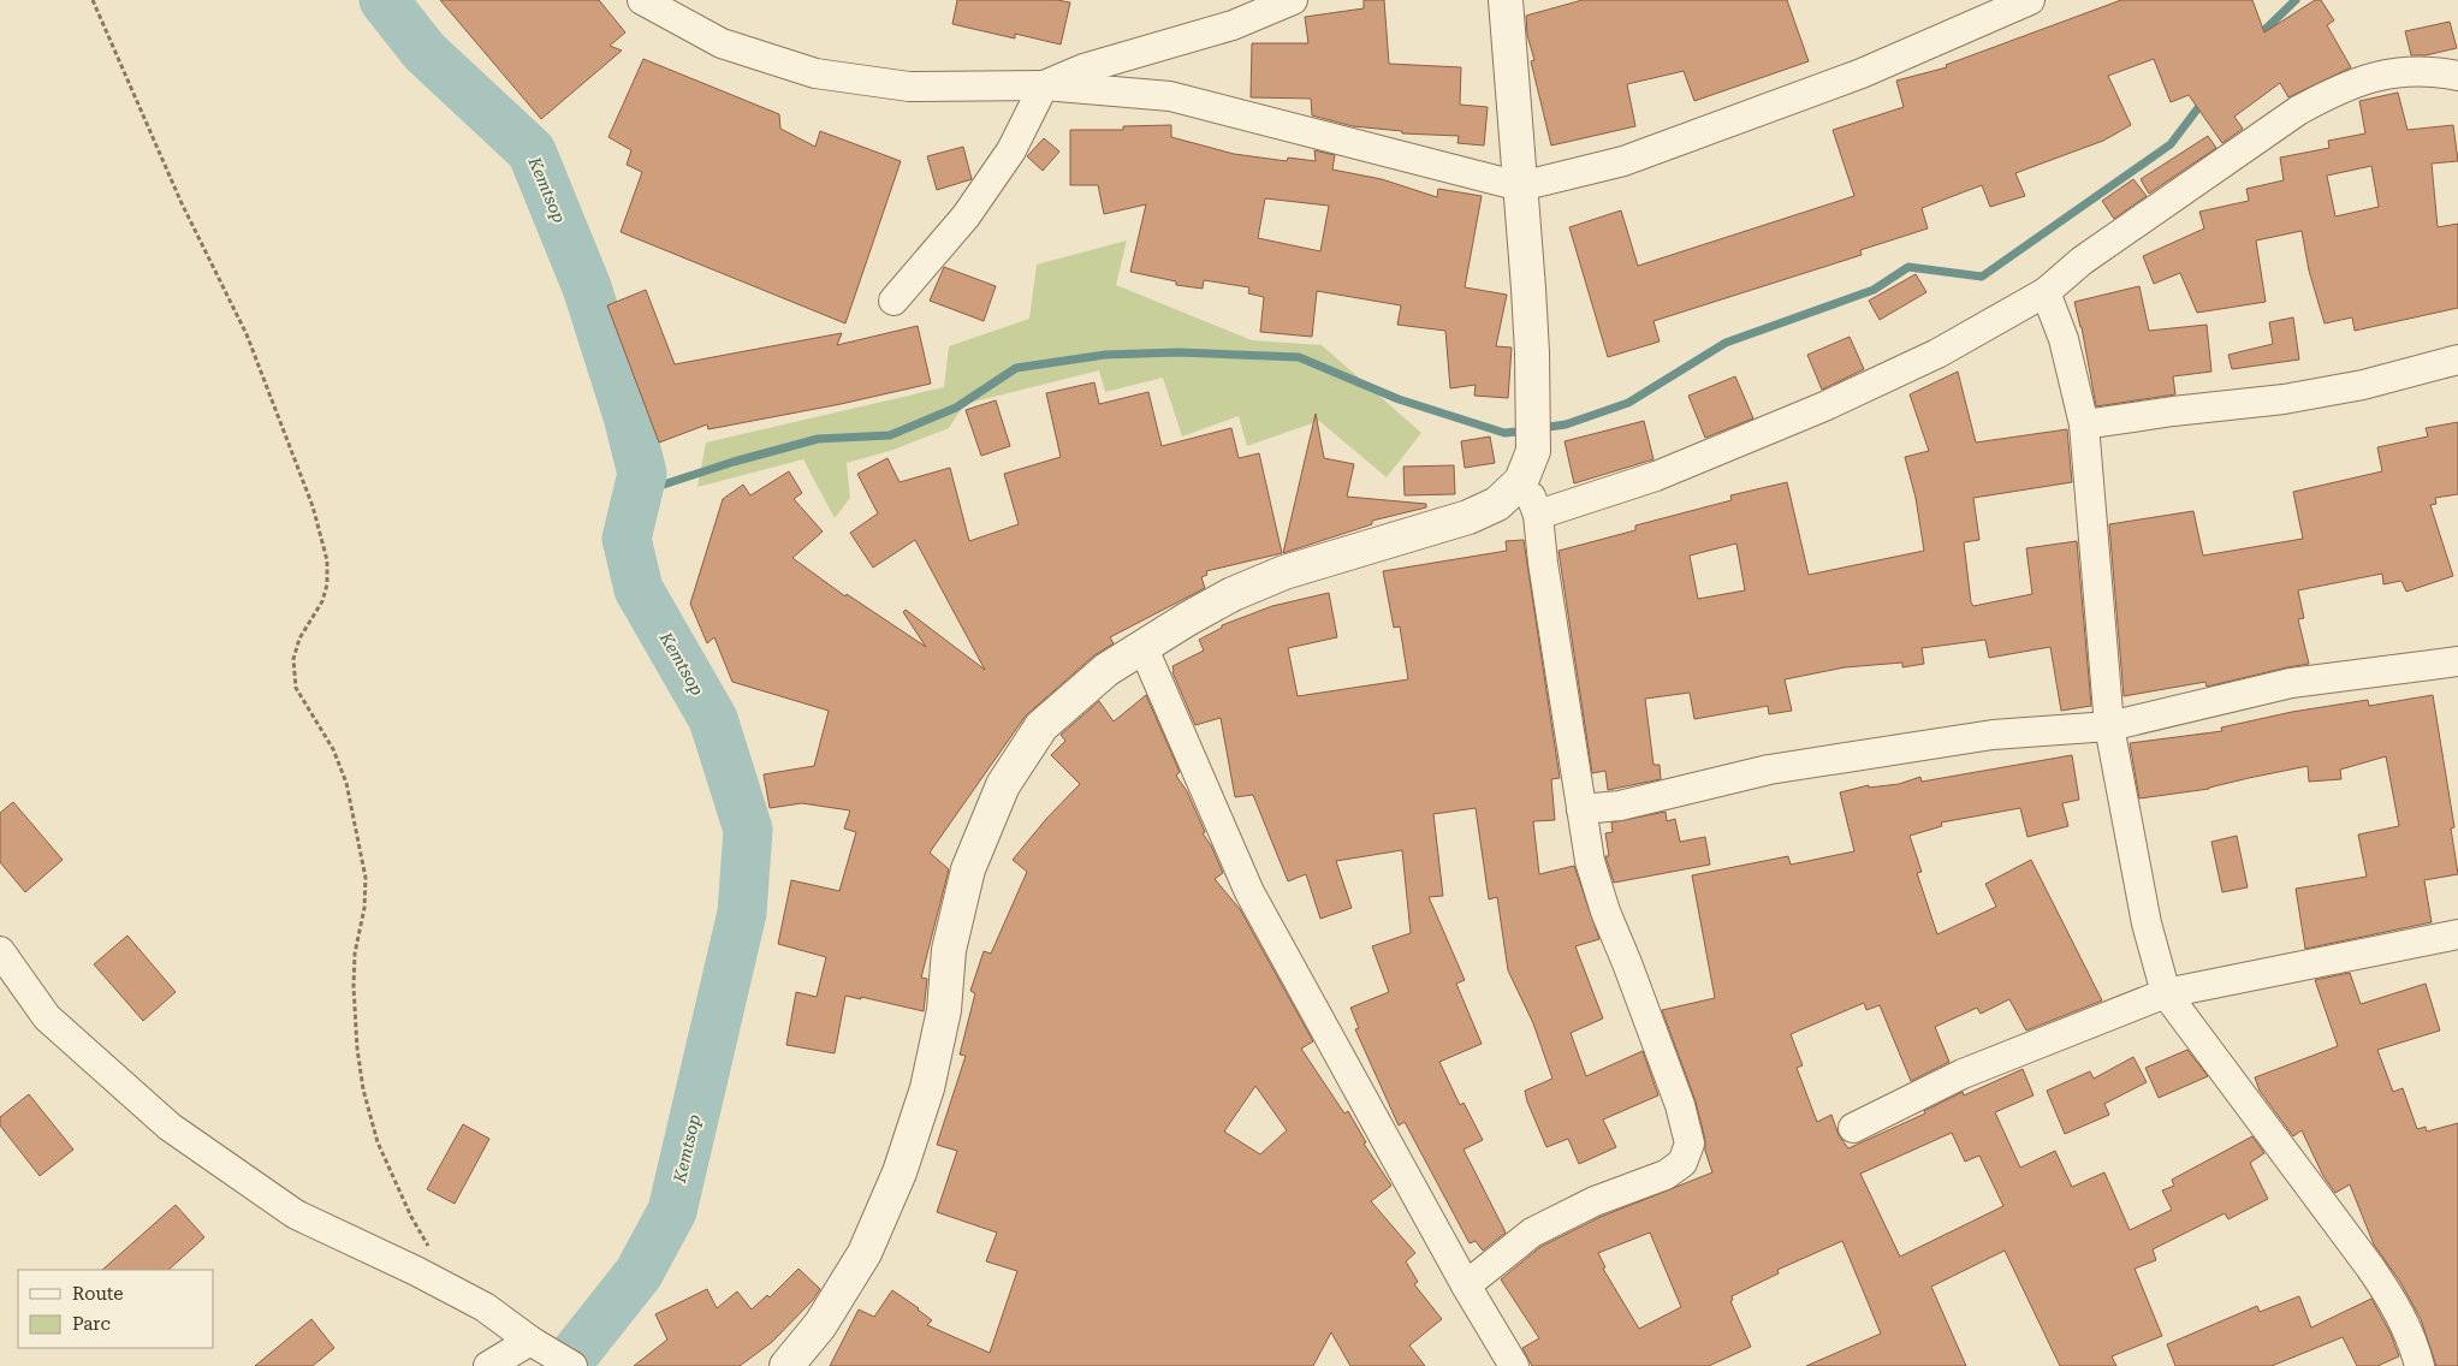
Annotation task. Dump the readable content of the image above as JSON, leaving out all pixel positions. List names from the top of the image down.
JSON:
{
  "water": ["Kemtsop"],
  "legend": ["Route", "Parc"]
}
